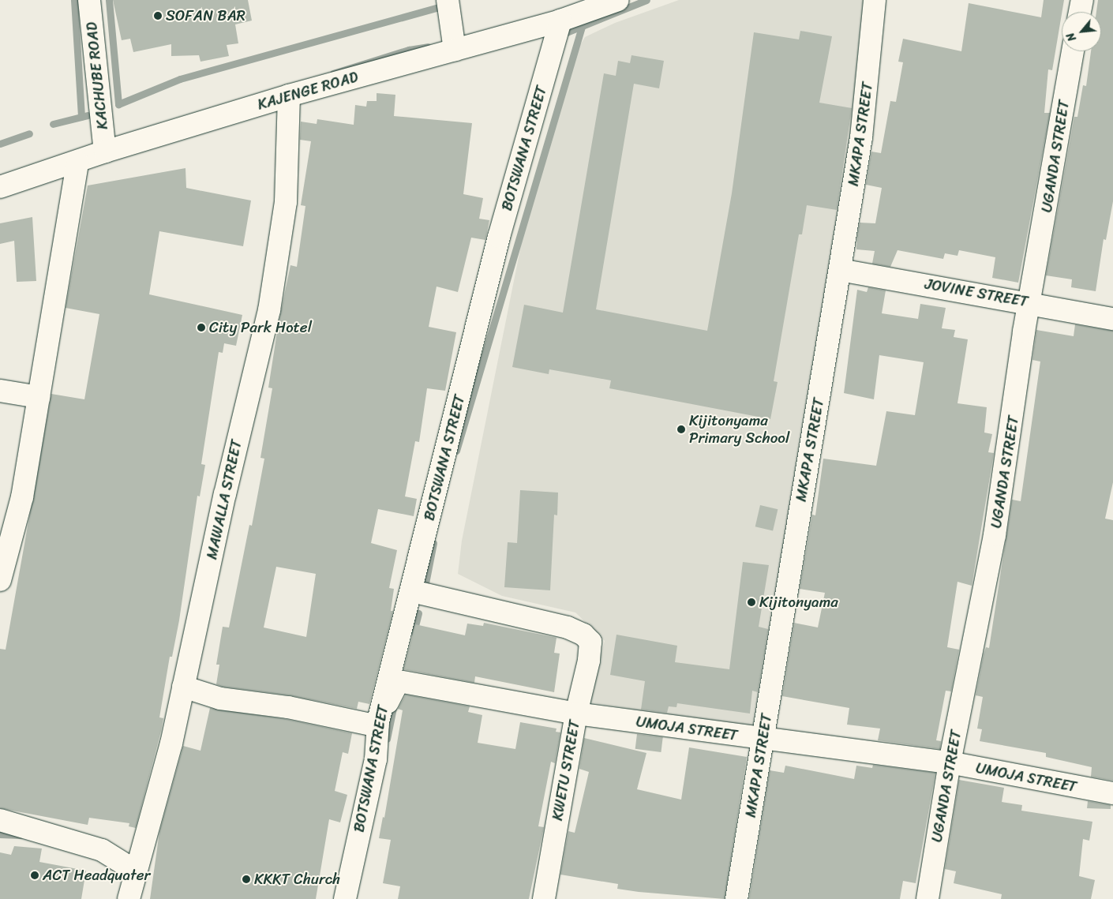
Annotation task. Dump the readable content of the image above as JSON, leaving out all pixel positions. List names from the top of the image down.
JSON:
{
  "streets": {
    "street": [
      "KACHUBE ROAD",
      "KAJENGE ROAD",
      "MKAPA STREET",
      "BOTSWANA STREET",
      "UGANDA STREET",
      "JOVINE STREET",
      "MAWALLA STREET",
      "UMOJA STREET",
      "KWETU STREET"
    ]
  },
  "crossings": [
    ["KACHUBE ROAD", "KAJENGE ROAD"],
    ["KAJENGE ROAD", "BOTSWANA STREET"],
    ["KAJENGE ROAD", "MAWALLA STREET"],
    ["MKAPA STREET", "JOVINE STREET"],
    ["MKAPA STREET", "UMOJA STREET"],
    ["BOTSWANA STREET", "UMOJA STREET"],
    ["BOTSWANA STREET", "KWETU STREET"],
    ["UGANDA STREET", "JOVINE STREET"],
    ["UGANDA STREET", "UMOJA STREET"],
    ["UMOJA STREET", "KWETU STREET"]
  ],
  "places": [
    "SOFAN BAR",
    "City Park Hotel",
    "Kijitonyama Primary School",
    "Kijitonyama",
    "ACT Headquater",
    "KKKT Church"
  ],
  "north": "bottom left"
}
